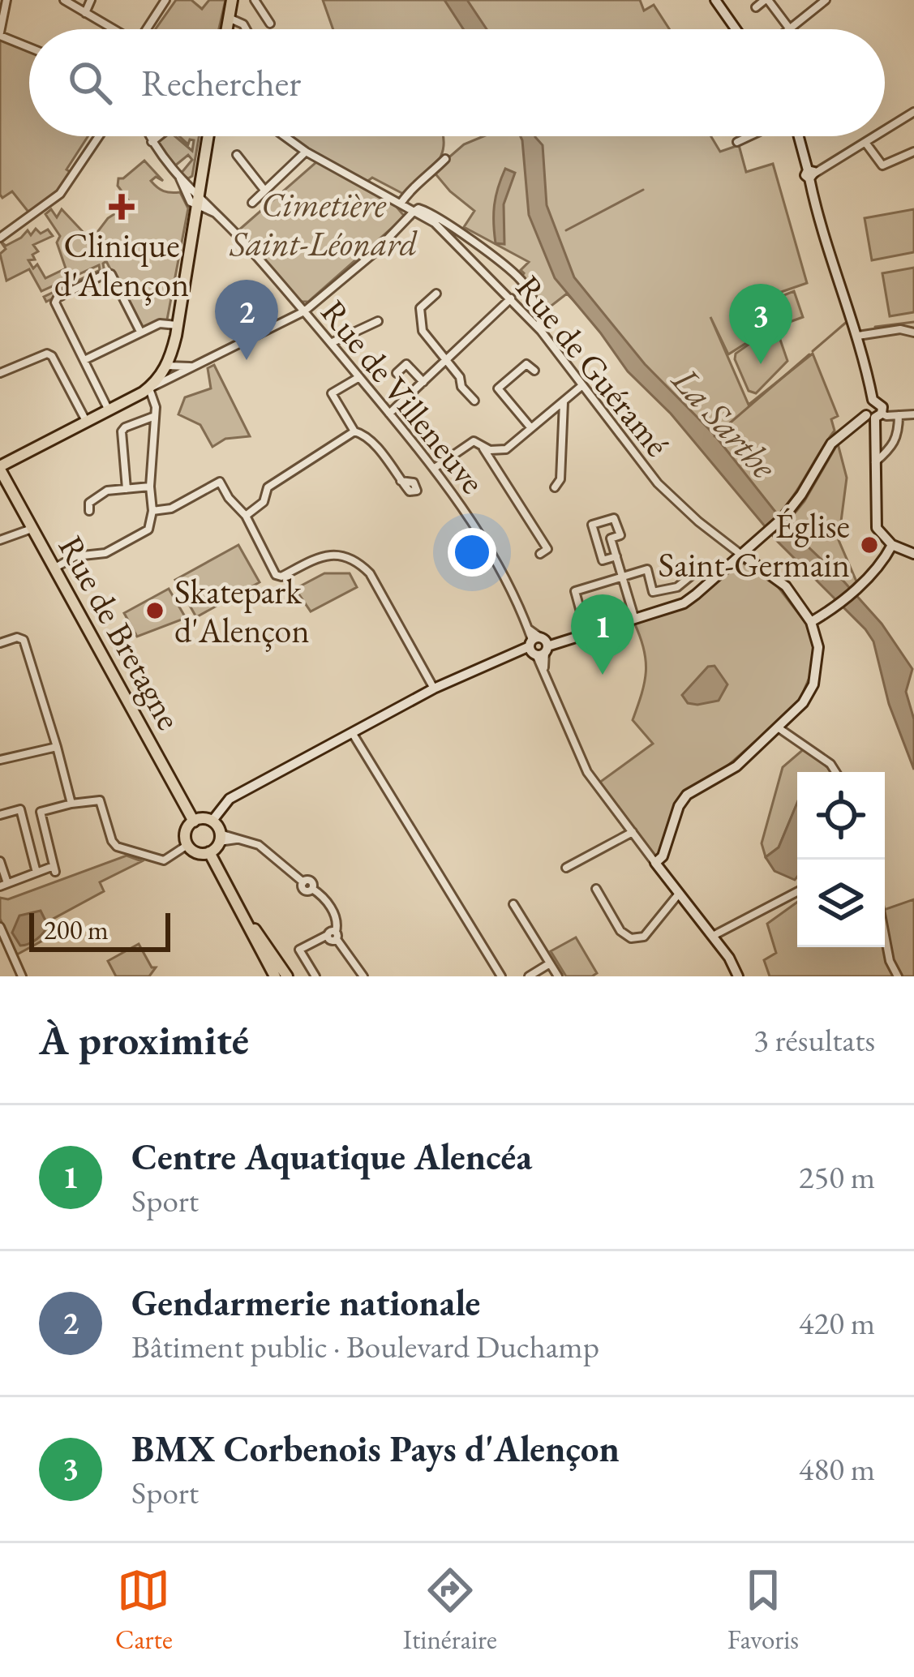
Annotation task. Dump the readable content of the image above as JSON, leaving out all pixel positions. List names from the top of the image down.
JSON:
{
  "streets": {
    "main road": ["Rue de Bretagne"],
    "street": ["Rue de Guéramé", "Rue de Villeneuve"]
  },
  "water": ["La Sarthe"],
  "parks": ["Cimetière Saint-Léonard"],
  "places": {
    "health": ["Clinique d'Alençon"],
    "other": ["Église Saint-Germain", "Skatepark d'Alençon"]
  },
  "scale_bar": "200 m",
  "page": {
    "search": "Rechercher",
    "pins": ["2", "3", "1"],
    "scale": "200 m",
    "heading": ["À proximité", "3 résultats"],
    "list": [
      {
        "mark": "1",
        "name": "Centre Aquatique Alencéa",
        "note": "Sport",
        "value": "250 m"
      },
      {
        "mark": "2",
        "name": "Gendarmerie nationale",
        "note": "Bâtiment public · Boulevard Duchamp",
        "value": "420 m"
      },
      {
        "mark": "3",
        "name": "BMX Corbenois Pays d'Alençon",
        "note": "Sport",
        "value": "480 m"
      }
    ],
    "nav": ["Carte", "Itinéraire", "Favoris"]
  }
}
